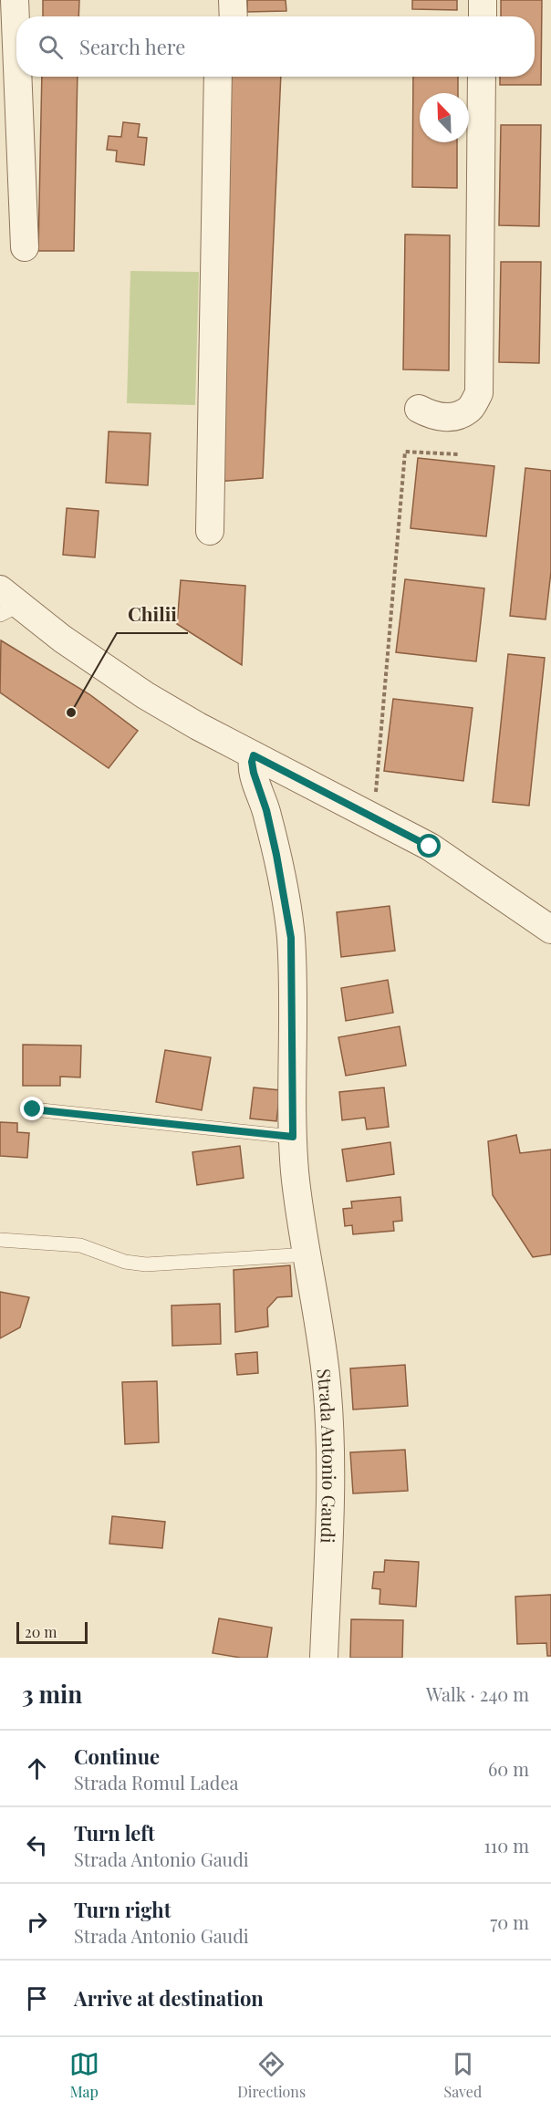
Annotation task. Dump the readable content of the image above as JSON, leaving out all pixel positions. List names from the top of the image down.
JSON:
{
  "streets": {
    "street": ["Strada Antonio Gaudi"]
  },
  "places": ["Chilii"],
  "scale_bar": "20 m",
  "north": "top left",
  "page": {
    "search": "Search here",
    "scale": "20 m",
    "heading": ["3 min", "Walk · 240 m"],
    "list": [
      ["Continue", "Strada Romul Ladea", "60 m"],
      ["Turn left", "Strada Antonio Gaudi", "110 m"],
      ["Turn right", "Strada Antonio Gaudi", "70 m"],
      "Arrive at destination"
    ],
    "nav": ["Map", "Directions", "Saved"]
  }
}
